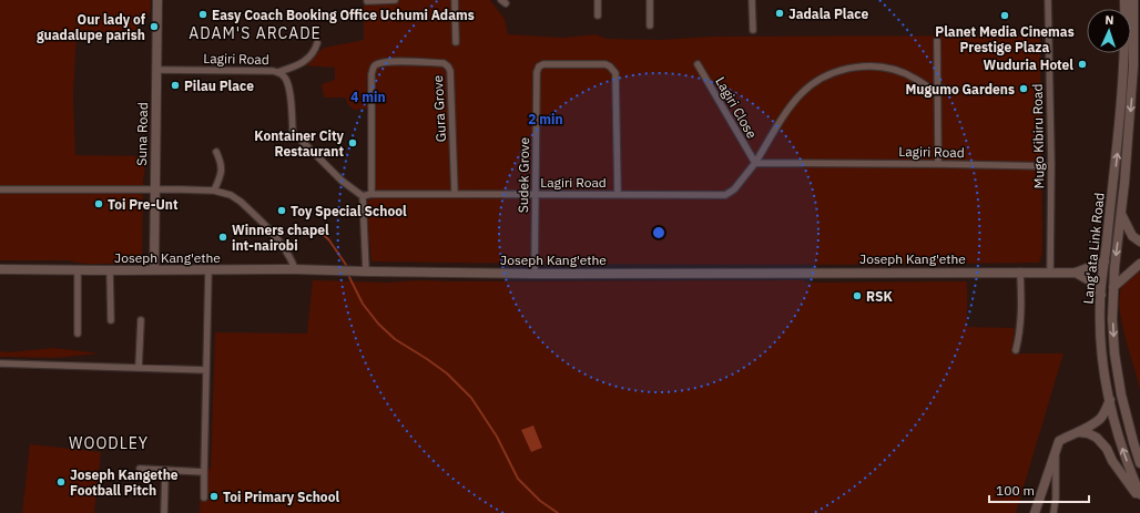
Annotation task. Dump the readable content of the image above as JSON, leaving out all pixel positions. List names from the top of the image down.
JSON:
{
  "streets": {
    "street": [
      "Lagiri Road",
      "Lagiri Close",
      "Gura Grove",
      "Suna Road",
      "Mugo Kibiru Road",
      "Sudek Grove",
      "Lang'ata Link Road",
      "Joseph Kang'ethe"
    ]
  },
  "crossings": [
    ["Lagiri Road", "Lagiri Close"],
    ["Lagiri Road", "Gura Grove"],
    ["Lagiri Road", "Suna Road"],
    ["Lagiri Road", "Mugo Kibiru Road"],
    ["Lagiri Road", "Sudek Grove"],
    ["Suna Road", "Joseph Kang'ethe"],
    ["Mugo Kibiru Road", "Joseph Kang'ethe"],
    ["Sudek Grove", "Joseph Kang'ethe"],
    ["Lang'ata Link Road", "Joseph Kang'ethe"]
  ],
  "districts": ["ADAM'S ARCADE", "WOODLEY"],
  "places": [
    "Jadala Place",
    "Easy Coach Booking Office Uchumi Adams",
    "Planet Media Cinemas Prestige Plaza",
    "Our lady of guadalupe parish",
    "Wuduria Hotel",
    "Pilau Place",
    "Mugumo Gardens",
    "Kontainer City Restaurant",
    "Toi Pre-Unt",
    "Toy Special School",
    "Winners chapel int-nairobi",
    "RSK",
    "Joseph Kangethe Football Pitch",
    "Toi Primary School"
  ],
  "scale_bar": "100 m",
  "north": "top",
  "rings": ["4 min", "2 min"]
}
